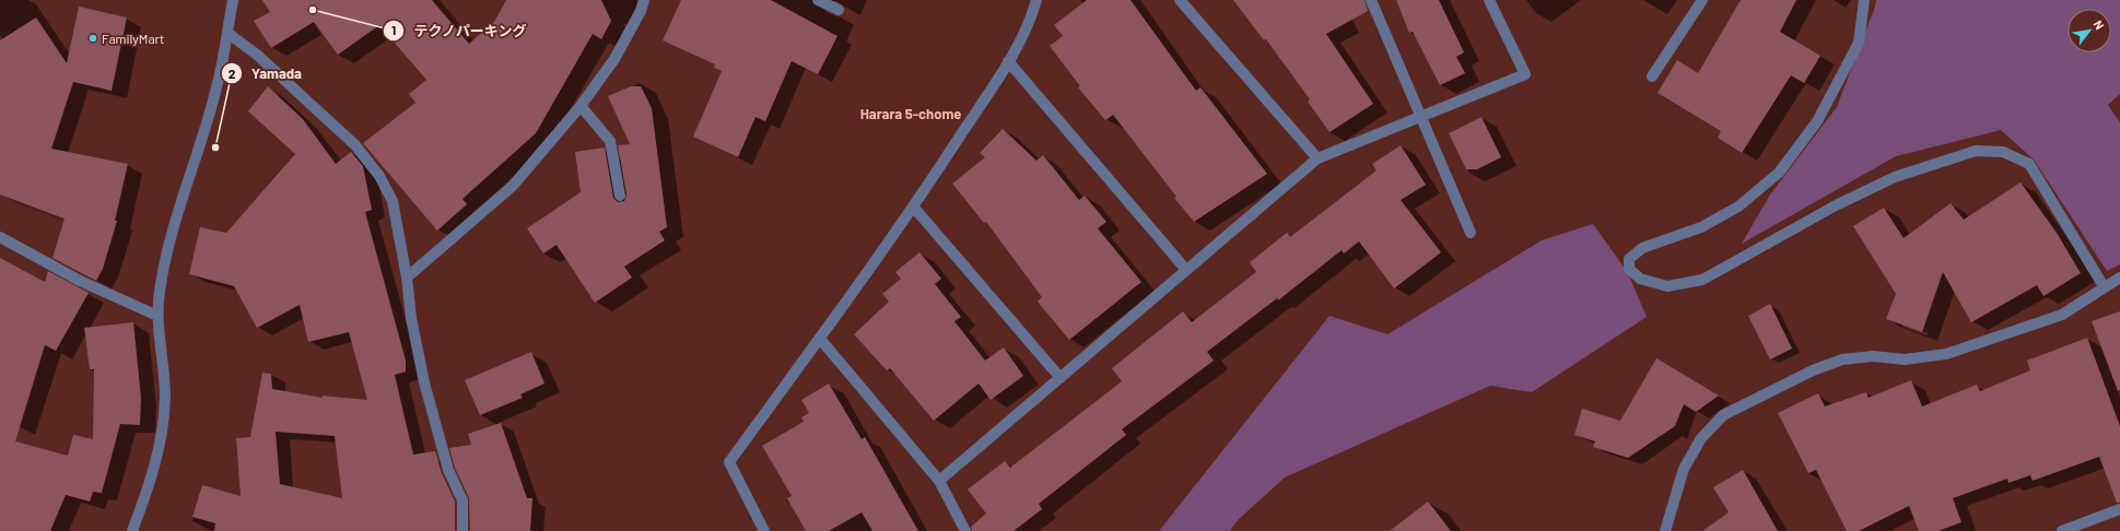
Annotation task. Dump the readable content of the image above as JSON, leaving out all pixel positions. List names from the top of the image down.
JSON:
{
  "districts": ["Harara 5-chome"],
  "places": ["テクノパーキング", "FamilyMart", "Yamada"],
  "north": "top right"
}
